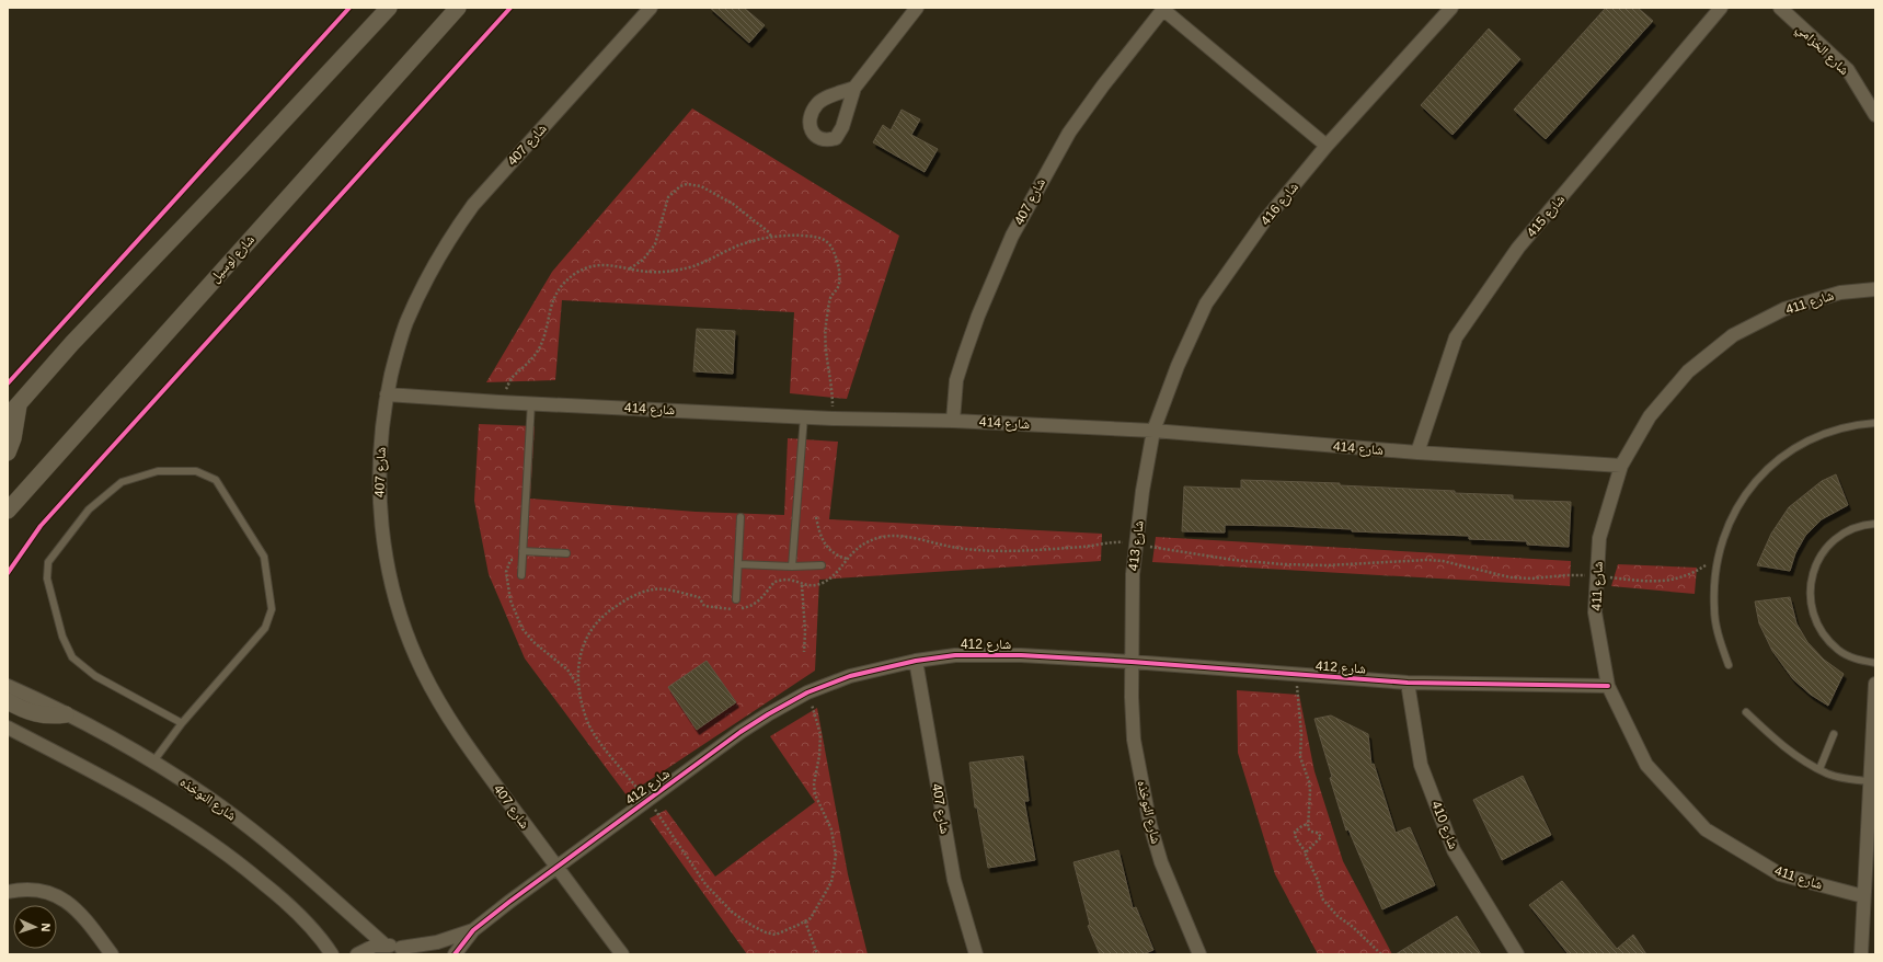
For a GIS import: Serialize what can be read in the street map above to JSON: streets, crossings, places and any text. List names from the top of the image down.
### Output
{
  "streets": {
    "street": [
      "شارع الخزامي",
      "شارع 407",
      "شارع 416",
      "شارع 415",
      "شارع لوسيل",
      "شارع 411",
      "شارع 414",
      "شارع 413",
      "شارع 412",
      "شارع النوخذه",
      "شارع 410"
    ]
  },
  "crossings": [
    ["شارع 407", "شارع 416"],
    ["شارع 407", "شارع 414"],
    ["شارع 407", "شارع 412"],
    ["شارع 416", "شارع 414"],
    ["شارع 416", "شارع 413"],
    ["شارع 415", "شارع 414"],
    ["شارع 411", "شارع 414"],
    ["شارع 411", "شارع 412"],
    ["شارع 414", "شارع 413"],
    ["شارع 413", "شارع 412"],
    ["شارع 413", "شارع النوخذه"],
    ["شارع 412", "شارع النوخذه"],
    ["شارع 412", "شارع 410"]
  ],
  "north": "right"
}
